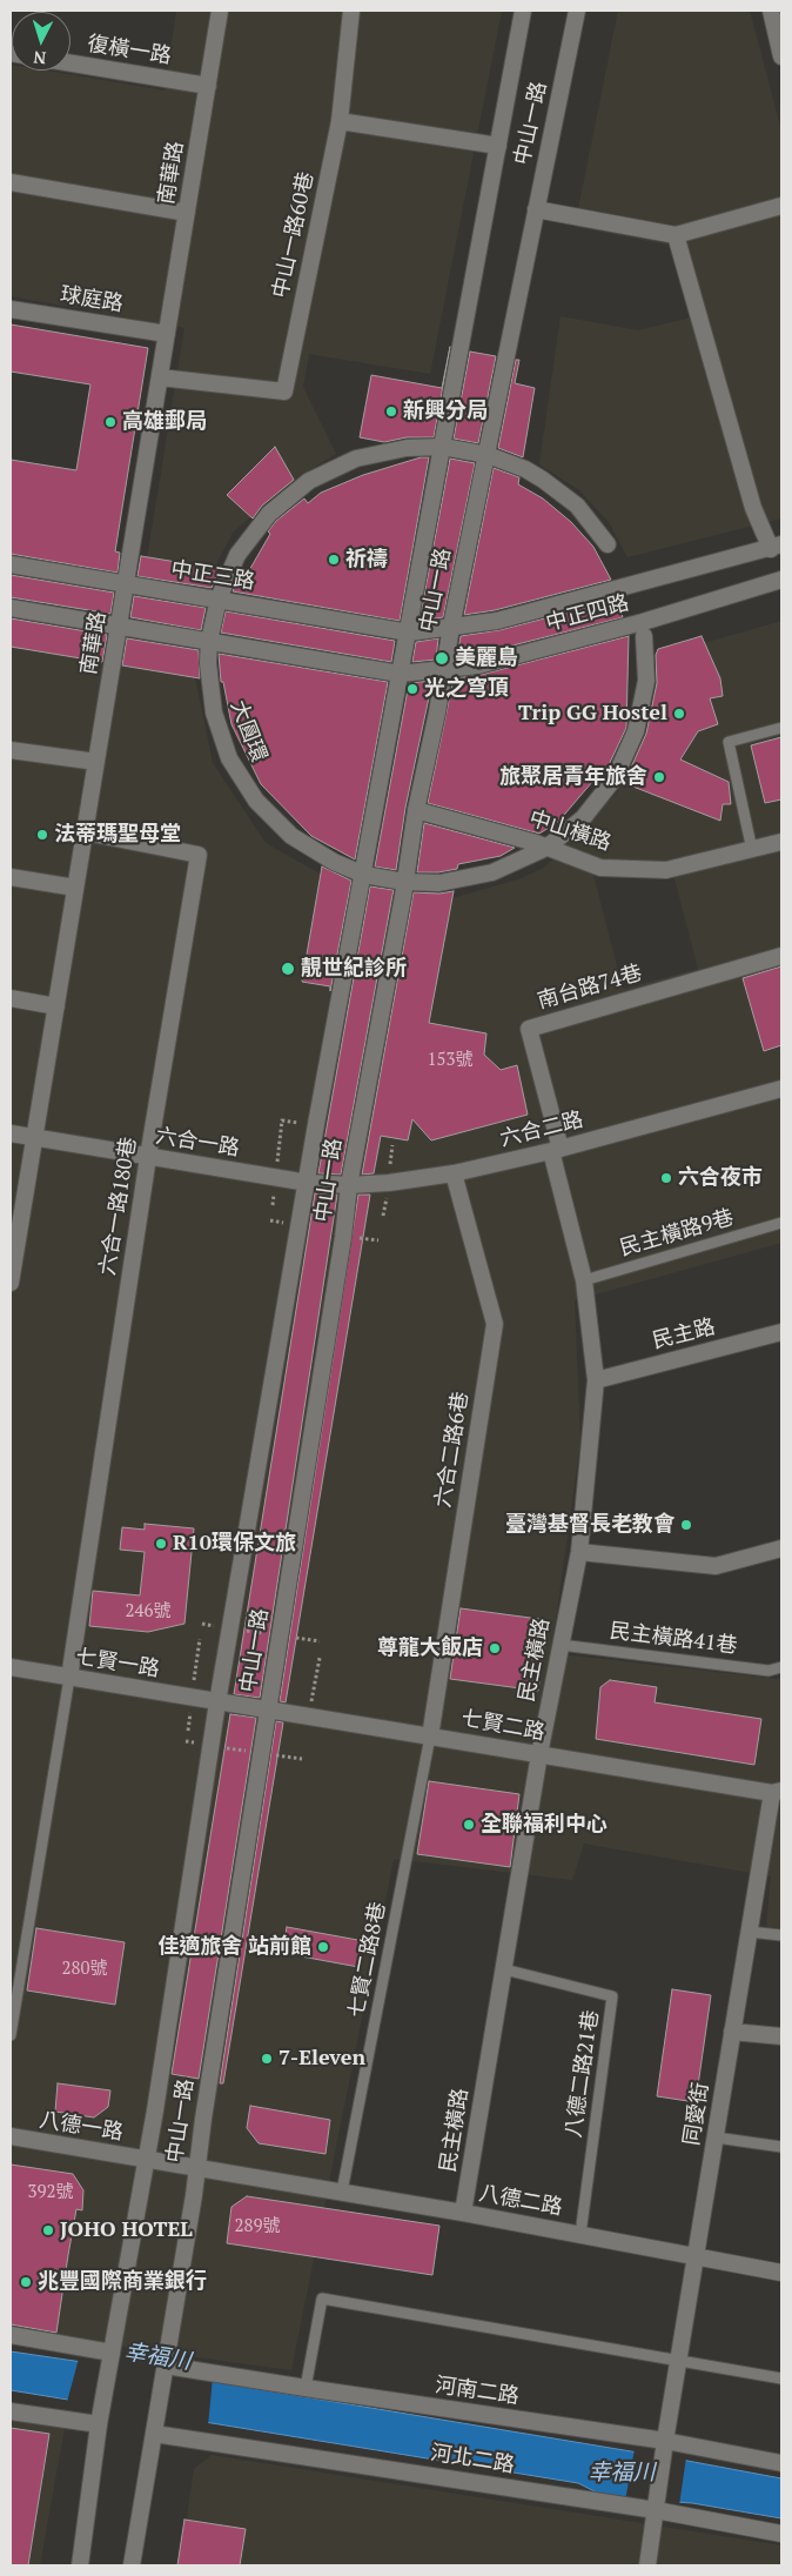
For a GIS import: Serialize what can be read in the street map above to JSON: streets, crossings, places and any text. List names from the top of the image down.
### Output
{
  "streets": {
    "street": [
      "復橫一路",
      "中山一路",
      "南華路",
      "中山一路60巷",
      "球庭路",
      "中正三路",
      "中正四路",
      "大圓環",
      "中山橫路",
      "南台路74巷",
      "六合二路",
      "六合一路",
      "六合一路180巷",
      "民主路",
      "六合二路6巷",
      "民主橫路",
      "七賢一路",
      "七賢二路",
      "同愛街",
      "八德一路",
      "八德二路",
      "河南二路",
      "河北二路"
    ],
    "lane": [
      "民主橫路9巷",
      "民主橫路41巷",
      "七賢二路8巷",
      "八德二路21巷"
    ]
  },
  "crossings": [
    ["復橫一路", "南華路"],
    ["中山一路", "中正三路"],
    ["中山一路", "中正四路"],
    ["中山一路", "大圓環"],
    ["中山一路", "中山橫路"],
    ["中山一路", "六合二路"],
    ["中山一路", "六合一路"],
    ["中山一路", "七賢一路"],
    ["中山一路", "七賢二路"],
    ["中山一路", "八德一路"],
    ["中山一路", "八德二路"],
    ["中山一路", "河南二路"],
    ["中山一路", "河北二路"],
    ["南華路", "中山一路60巷"],
    ["南華路", "球庭路"],
    ["南華路", "中正三路"],
    ["南華路", "六合一路"],
    ["南華路", "六合一路180巷"],
    ["中正三路", "中正四路"],
    ["中正三路", "大圓環"],
    ["大圓環", "中山橫路"],
    ["南台路74巷", "六合二路"],
    ["南台路74巷", "民主橫路"],
    ["六合二路", "六合一路"],
    ["六合二路", "六合二路6巷"],
    ["六合二路", "民主橫路"],
    ["六合一路", "六合一路180巷"],
    ["六合一路180巷", "七賢一路"],
    ["民主橫路9巷", "民主橫路"],
    ["民主路", "民主橫路"],
    ["六合二路6巷", "七賢二路"],
    ["六合二路6巷", "七賢二路8巷"],
    ["民主橫路41巷", "民主橫路"],
    ["民主橫路", "七賢二路"],
    ["民主橫路", "八德二路21巷"],
    ["民主橫路", "八德二路"],
    ["七賢一路", "七賢二路"],
    ["七賢二路", "七賢二路8巷"],
    ["七賢二路", "同愛街"],
    ["七賢二路8巷", "八德二路"],
    ["八德二路21巷", "八德二路"],
    ["同愛街", "八德二路"],
    ["同愛街", "河南二路"],
    ["同愛街", "河北二路"],
    ["八德一路", "八德二路"]
  ],
  "water": ["幸福川"],
  "places": [
    "新興分局",
    "高雄郵局",
    "祈禱",
    "美麗島",
    "光之穹頂",
    "Trip GG Hostel",
    "旅聚居青年旅舍",
    "法蒂瑪聖母堂",
    "靚世紀診所",
    "六合夜市",
    "臺灣基督長老教會",
    "R10環保文旅",
    "尊龍大飯店",
    "全聯福利中心",
    "佳適旅舍 站前館",
    "7-Eleven",
    "JOHO HOTEL",
    "兆豐國際商業銀行"
  ],
  "house_numbers": [
    "153號",
    "246號",
    "280號",
    "392號",
    "289號"
  ],
  "north": "bottom"
}
